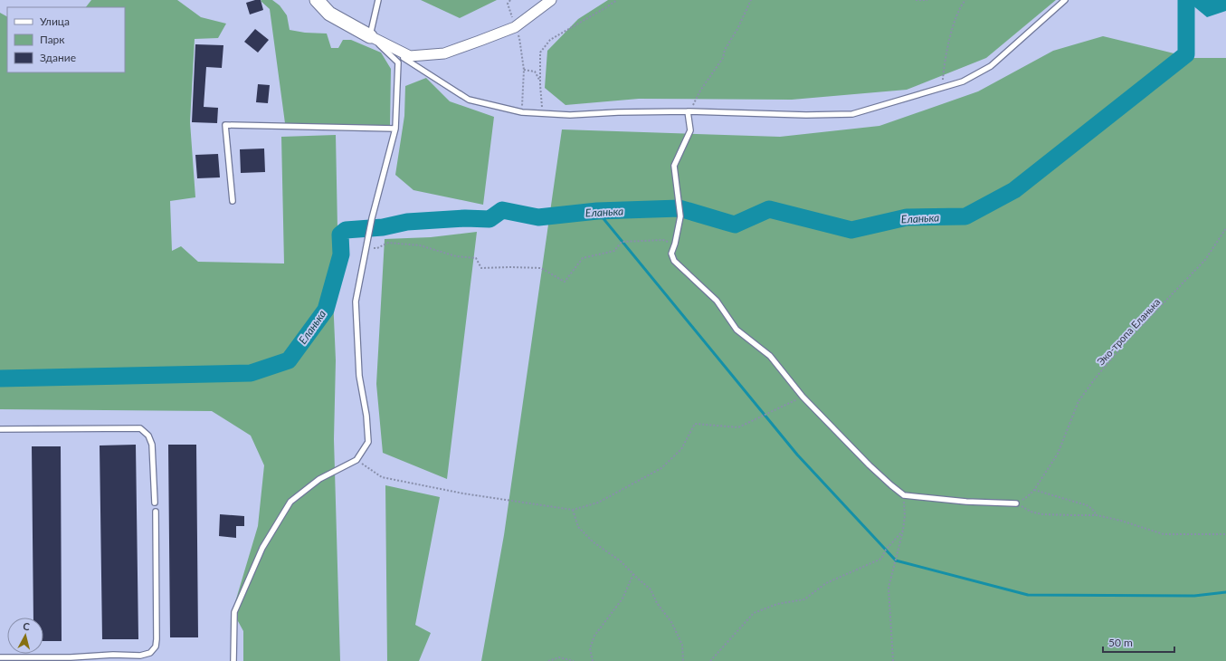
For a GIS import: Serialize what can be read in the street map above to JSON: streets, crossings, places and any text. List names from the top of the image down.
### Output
{
  "streets": {
    "path": ["Эко-тропа Еланька"]
  },
  "water": ["Еланька"],
  "legend": ["Улица", "Парк", "Здание"],
  "scale_bar": "50 m",
  "north": "top"
}
